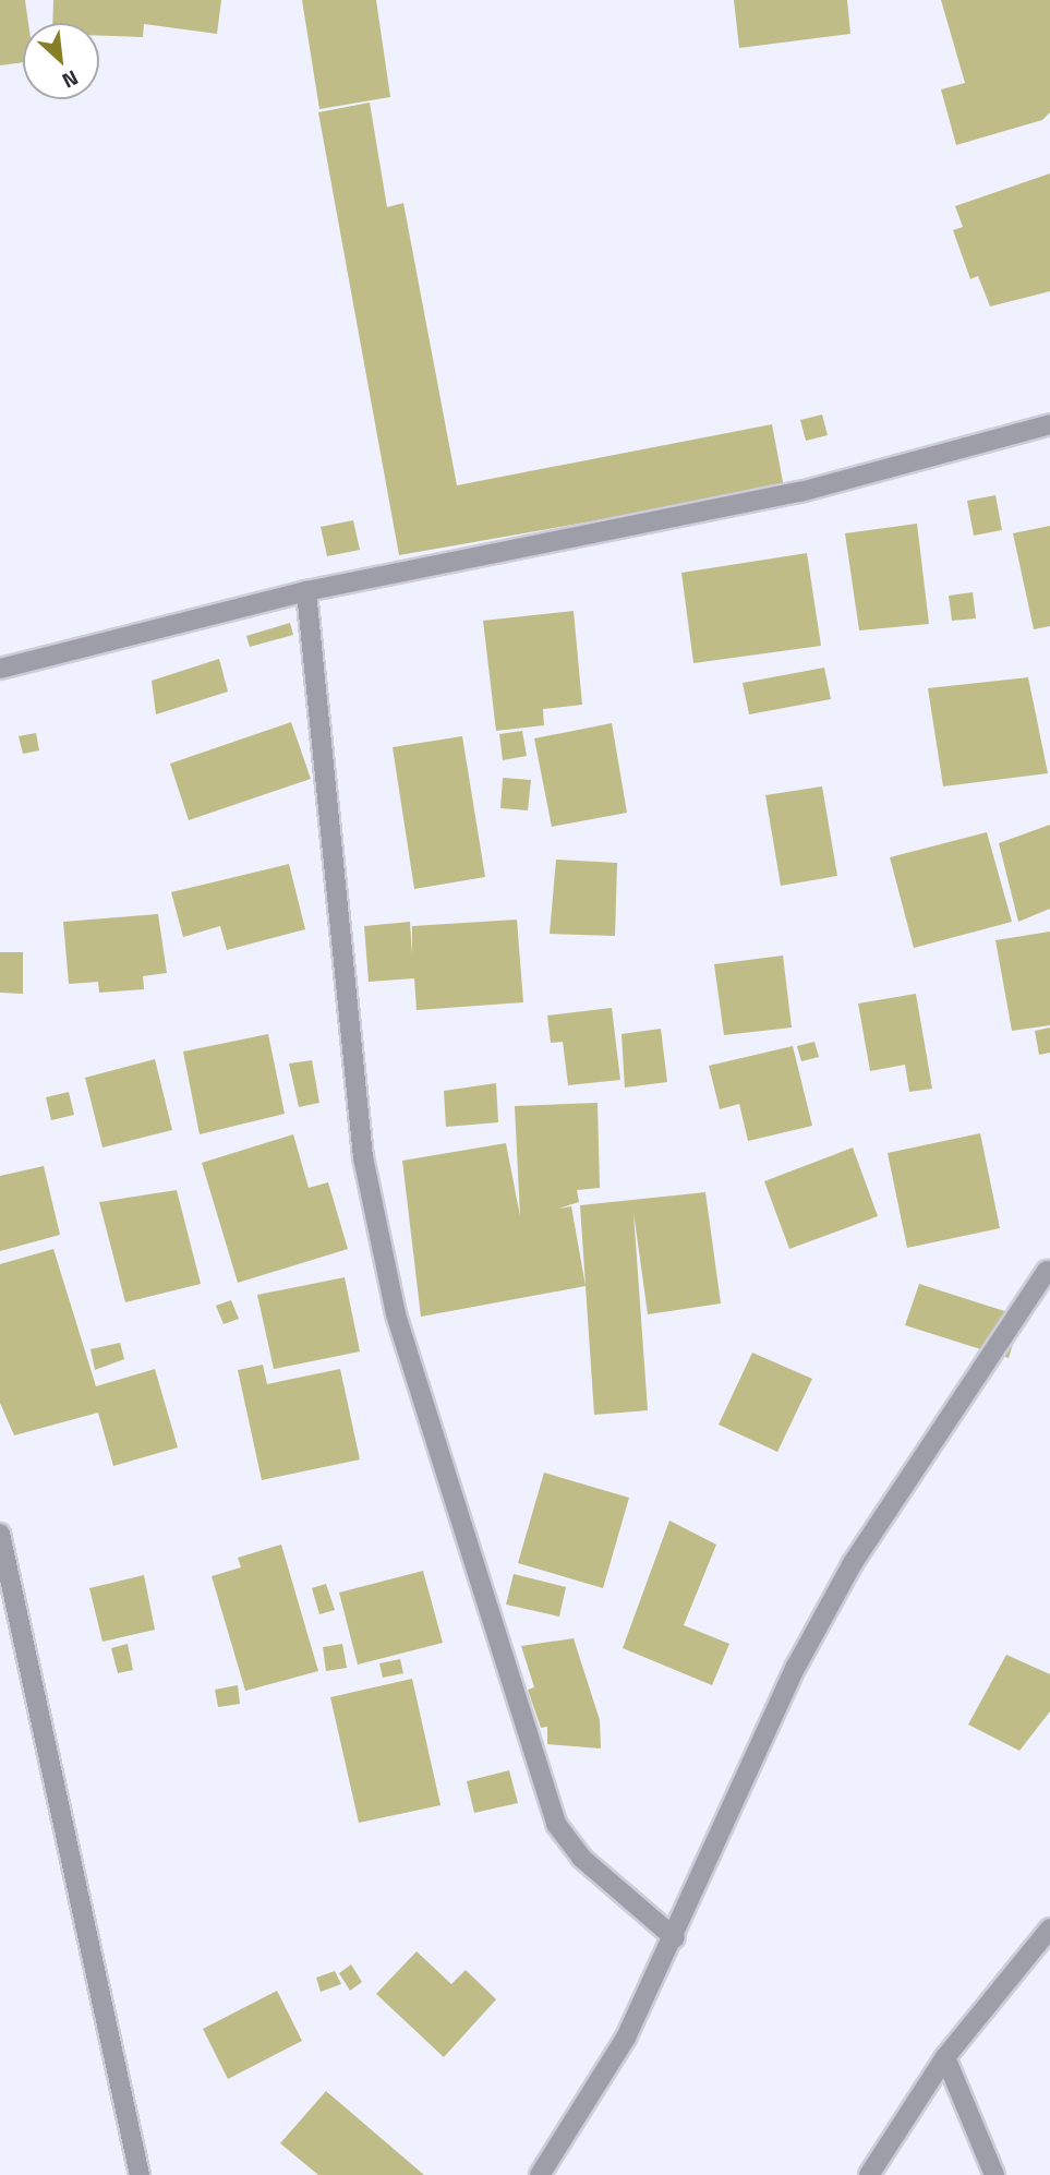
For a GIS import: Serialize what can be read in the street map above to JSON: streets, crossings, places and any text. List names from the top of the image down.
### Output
{
  "north": "bottom right"
}
